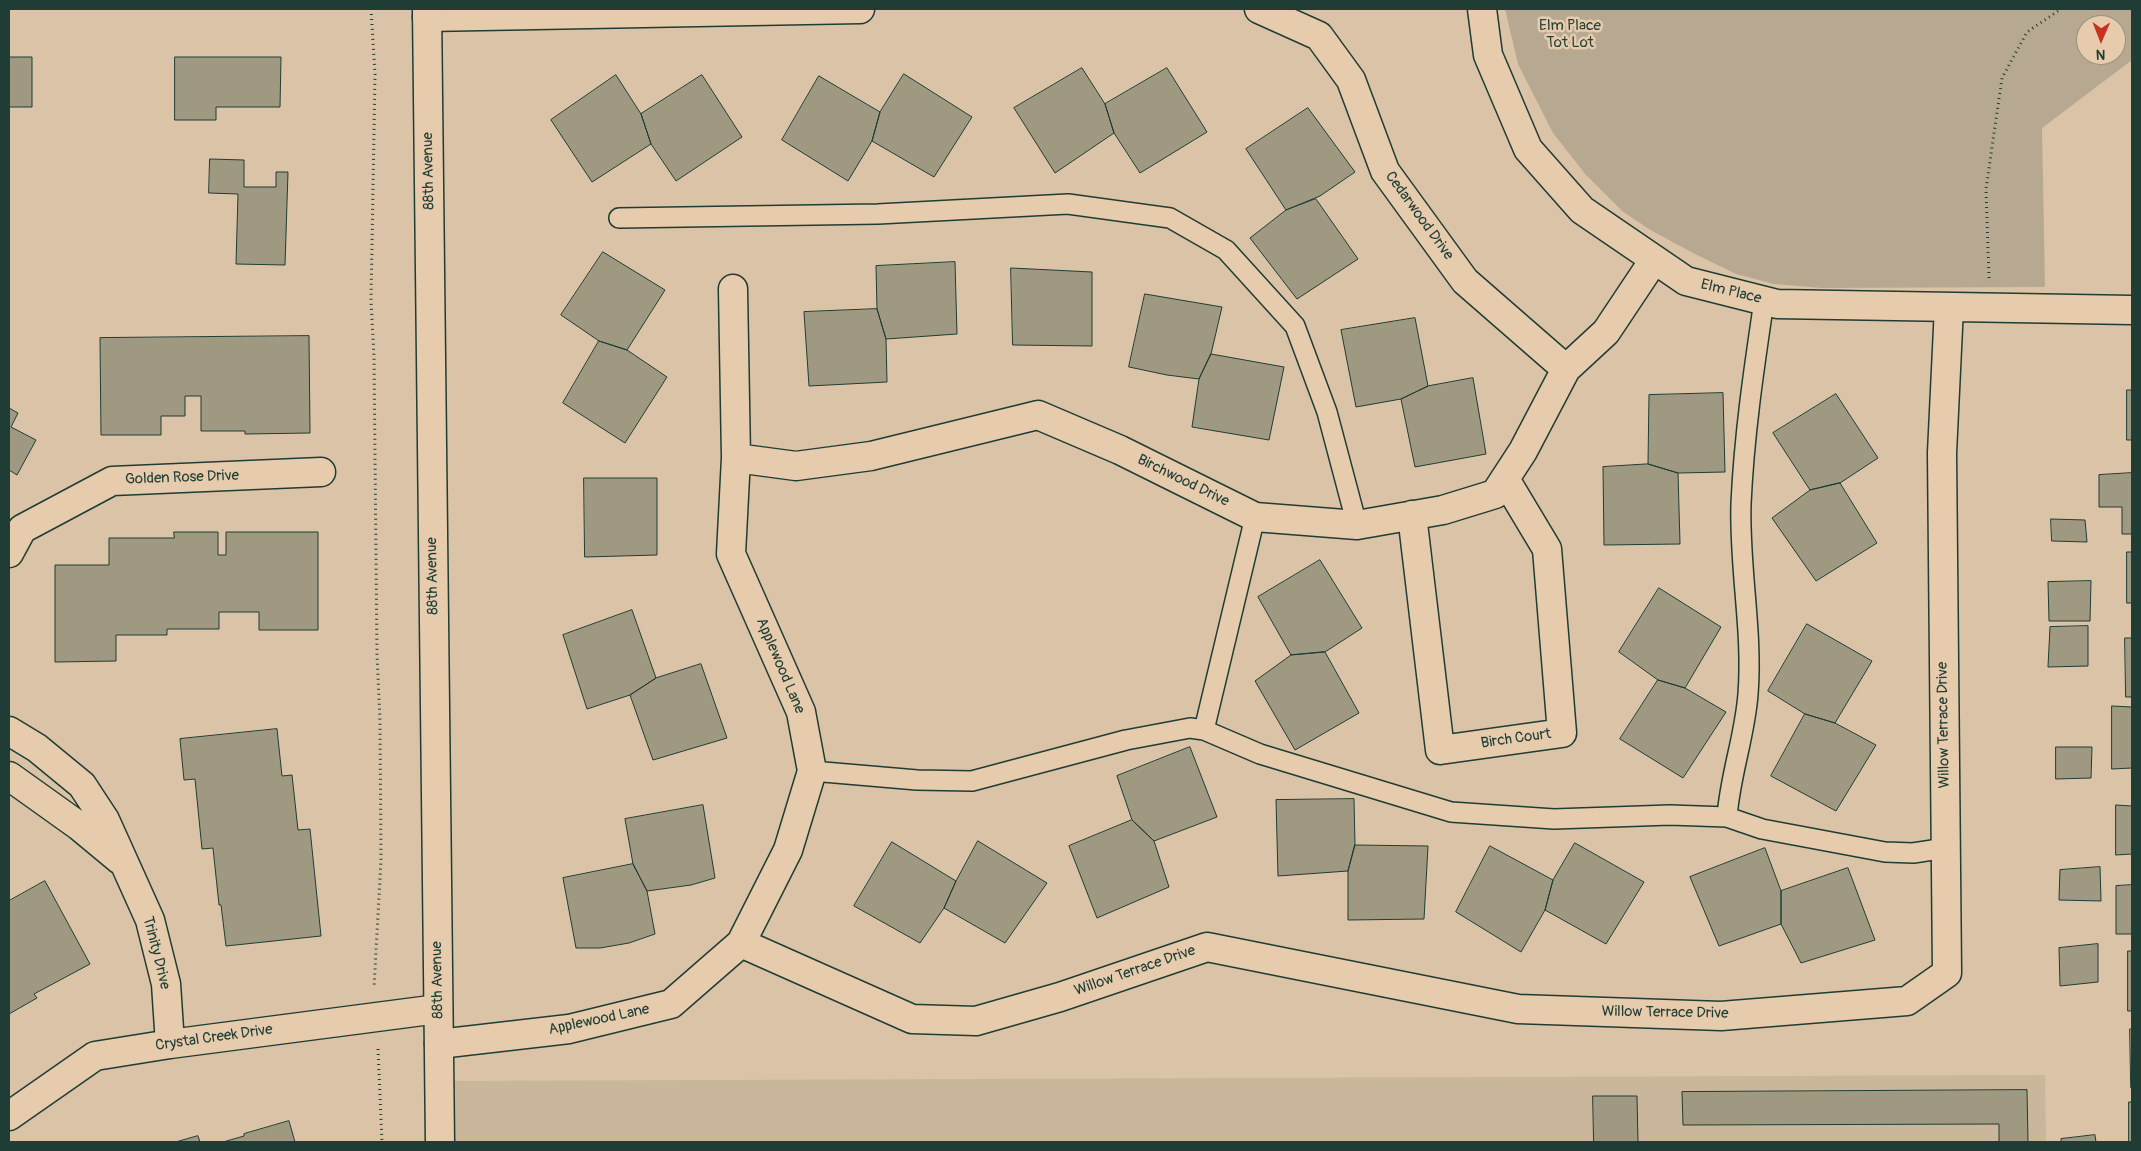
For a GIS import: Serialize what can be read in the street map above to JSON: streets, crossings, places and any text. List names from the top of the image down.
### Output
{
  "streets": {
    "street": [
      "88th Avenue",
      "Cedarwood Drive",
      "Elm Place",
      "Golden Rose Drive",
      "Birchwood Drive",
      "Applewood Lane",
      "Willow Terrace Drive",
      "Birch Court",
      "Trinity Drive",
      "Crystal Creek Drive"
    ]
  },
  "crossings": [
    ["88th Avenue", "Applewood Lane"],
    ["88th Avenue", "Crystal Creek Drive"],
    ["Cedarwood Drive", "Birchwood Drive"],
    ["Elm Place", "Birchwood Drive"],
    ["Elm Place", "Willow Terrace Drive"],
    ["Birchwood Drive", "Applewood Lane"],
    ["Birchwood Drive", "Birch Court"],
    ["Applewood Lane", "Willow Terrace Drive"],
    ["Trinity Drive", "Crystal Creek Drive"]
  ],
  "parks": ["Elm Place Tot Lot"],
  "north": "bottom"
}
